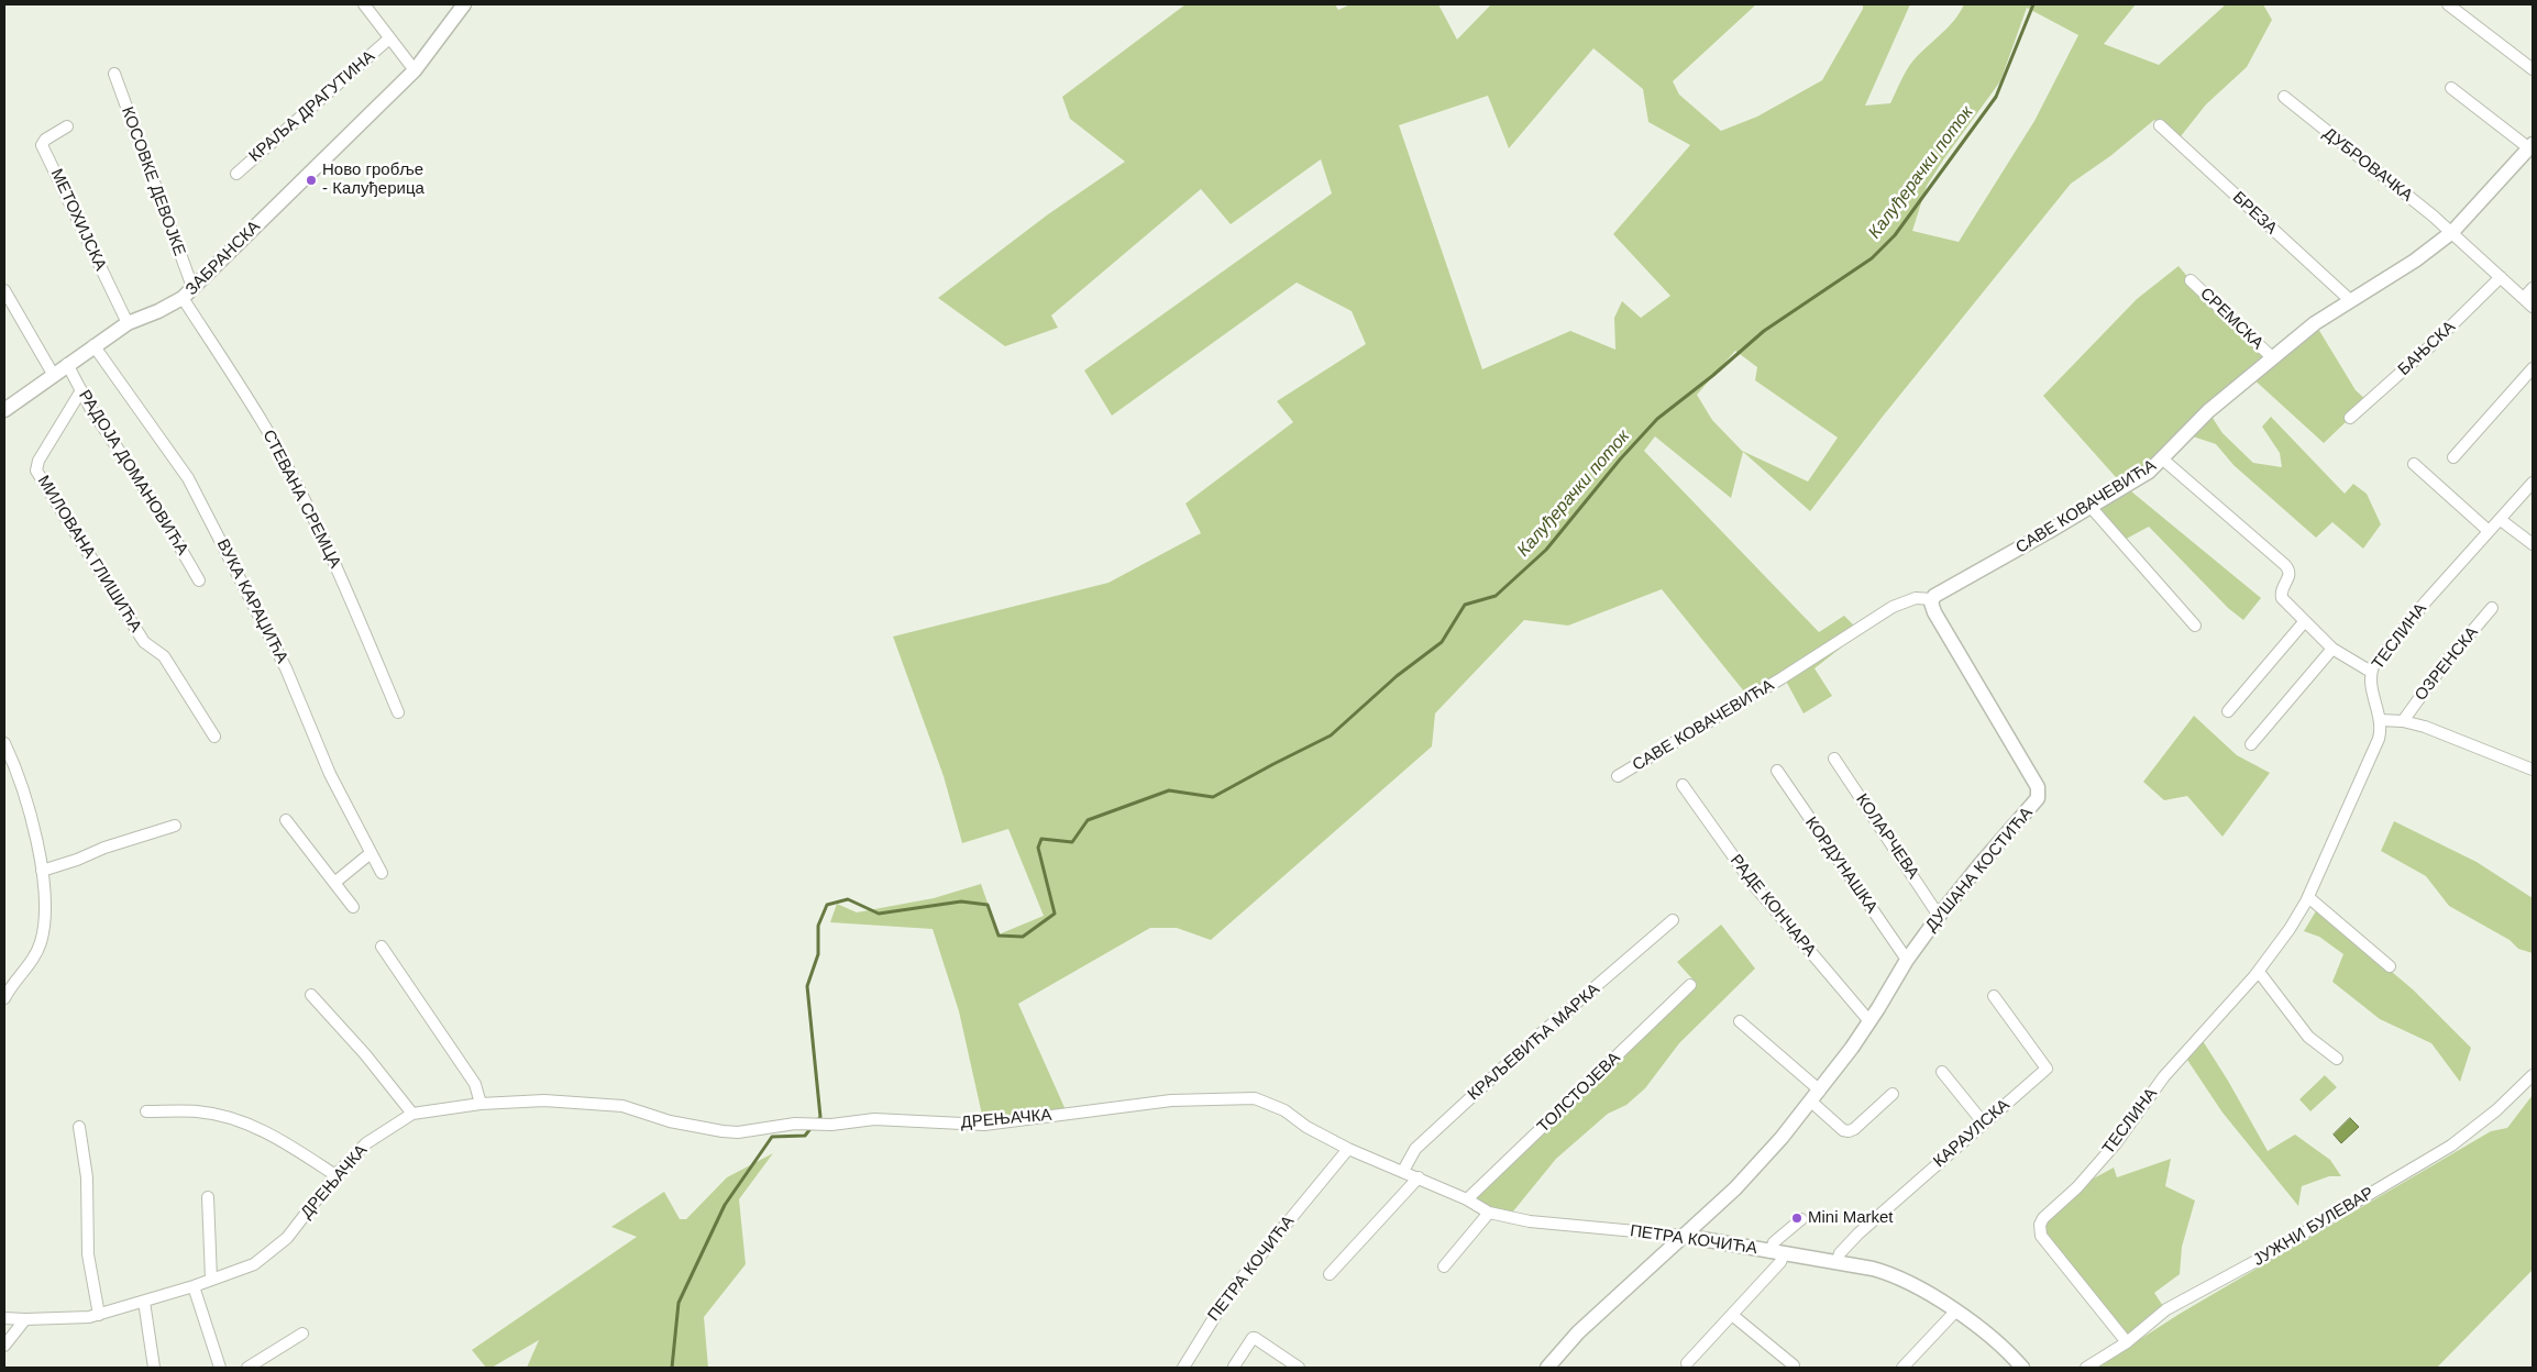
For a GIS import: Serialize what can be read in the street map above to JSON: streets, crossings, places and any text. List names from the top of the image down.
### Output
{
  "streets": {
    "street": [
      "КРАЉА ДРАГУТИНА",
      "ДУБРОВАЧКА",
      "КОСОВКЕ ДЕВОЈКЕ",
      "БРЕЗА",
      "МЕТОХИЈСКА",
      "ЗАБРАНСКА",
      "СРЕМСКА",
      "БАЊСКА",
      "РАДОЈА ДОМАНОВИЋА",
      "СТЕВАНА СРЕМЦА",
      "САВЕ КОВАЧЕВИЋА",
      "МИЛОВАНА ГЛИШИЋА",
      "ВУКА КАРАЏИЋА",
      "ТЕСЛИНА",
      "ОЗРЕНСКА",
      "КОЛАРЧЕВА",
      "КОРДУНАШКА",
      "ДУШАНА КОСТИЋА",
      "РАДЕ КОНЧАРА",
      "КРАЉЕВИЋА МАРКА",
      "ТОЛСТОЈЕВА",
      "ДРЕЊАЧКА",
      "КАРАУЛСКА",
      "ЈУЖНИ БУЛЕВАР",
      "ПЕТРА КОЧИЋА"
    ]
  },
  "crossings": [
    ["ДУБРОВАЧКА", "БАЊСКА"],
    ["ДУБРОВАЧКА", "САВЕ КОВАЧЕВИЋА"],
    ["КОСОВКЕ ДЕВОЈКЕ", "ЗАБРАНСКА"],
    ["БРЕЗА", "САВЕ КОВАЧЕВИЋА"],
    ["МЕТОХИЈСКА", "ЗАБРАНСКА"],
    ["ЗАБРАНСКА", "РАДОЈА ДОМАНОВИЋА"],
    ["ЗАБРАНСКА", "СТЕВАНА СРЕМЦА"],
    ["ЗАБРАНСКА", "ВУКА КАРАЏИЋА"],
    ["СРЕМСКА", "САВЕ КОВАЧЕВИЋА"],
    ["РАДОЈА ДОМАНОВИЋА", "МИЛОВАНА ГЛИШИЋА"],
    ["САВЕ КОВАЧЕВИЋА", "ДУШАНА КОСТИЋА"],
    ["ТЕСЛИНА", "ЈУЖНИ БУЛЕВАР"],
    ["КОЛАРЧЕВА", "ДУШАНА КОСТИЋА"],
    ["КОРДУНАШКА", "ДУШАНА КОСТИЋА"],
    ["ДУШАНА КОСТИЋА", "РАДЕ КОНЧАРА"],
    ["ДУШАНА КОСТИЋА", "ПЕТРА КОЧИЋА"],
    ["КРАЉЕВИЋА МАРКА", "ПЕТРА КОЧИЋА"],
    ["ТОЛСТОЈЕВА", "ПЕТРА КОЧИЋА"],
    ["ДРЕЊАЧКА", "ПЕТРА КОЧИЋА"],
    ["КАРАУЛСКА", "ПЕТРА КОЧИЋА"]
  ],
  "water": ["Калуђерачки поток"],
  "places": ["Ново гробље - Калуђерица", "Mini Market"]
}
